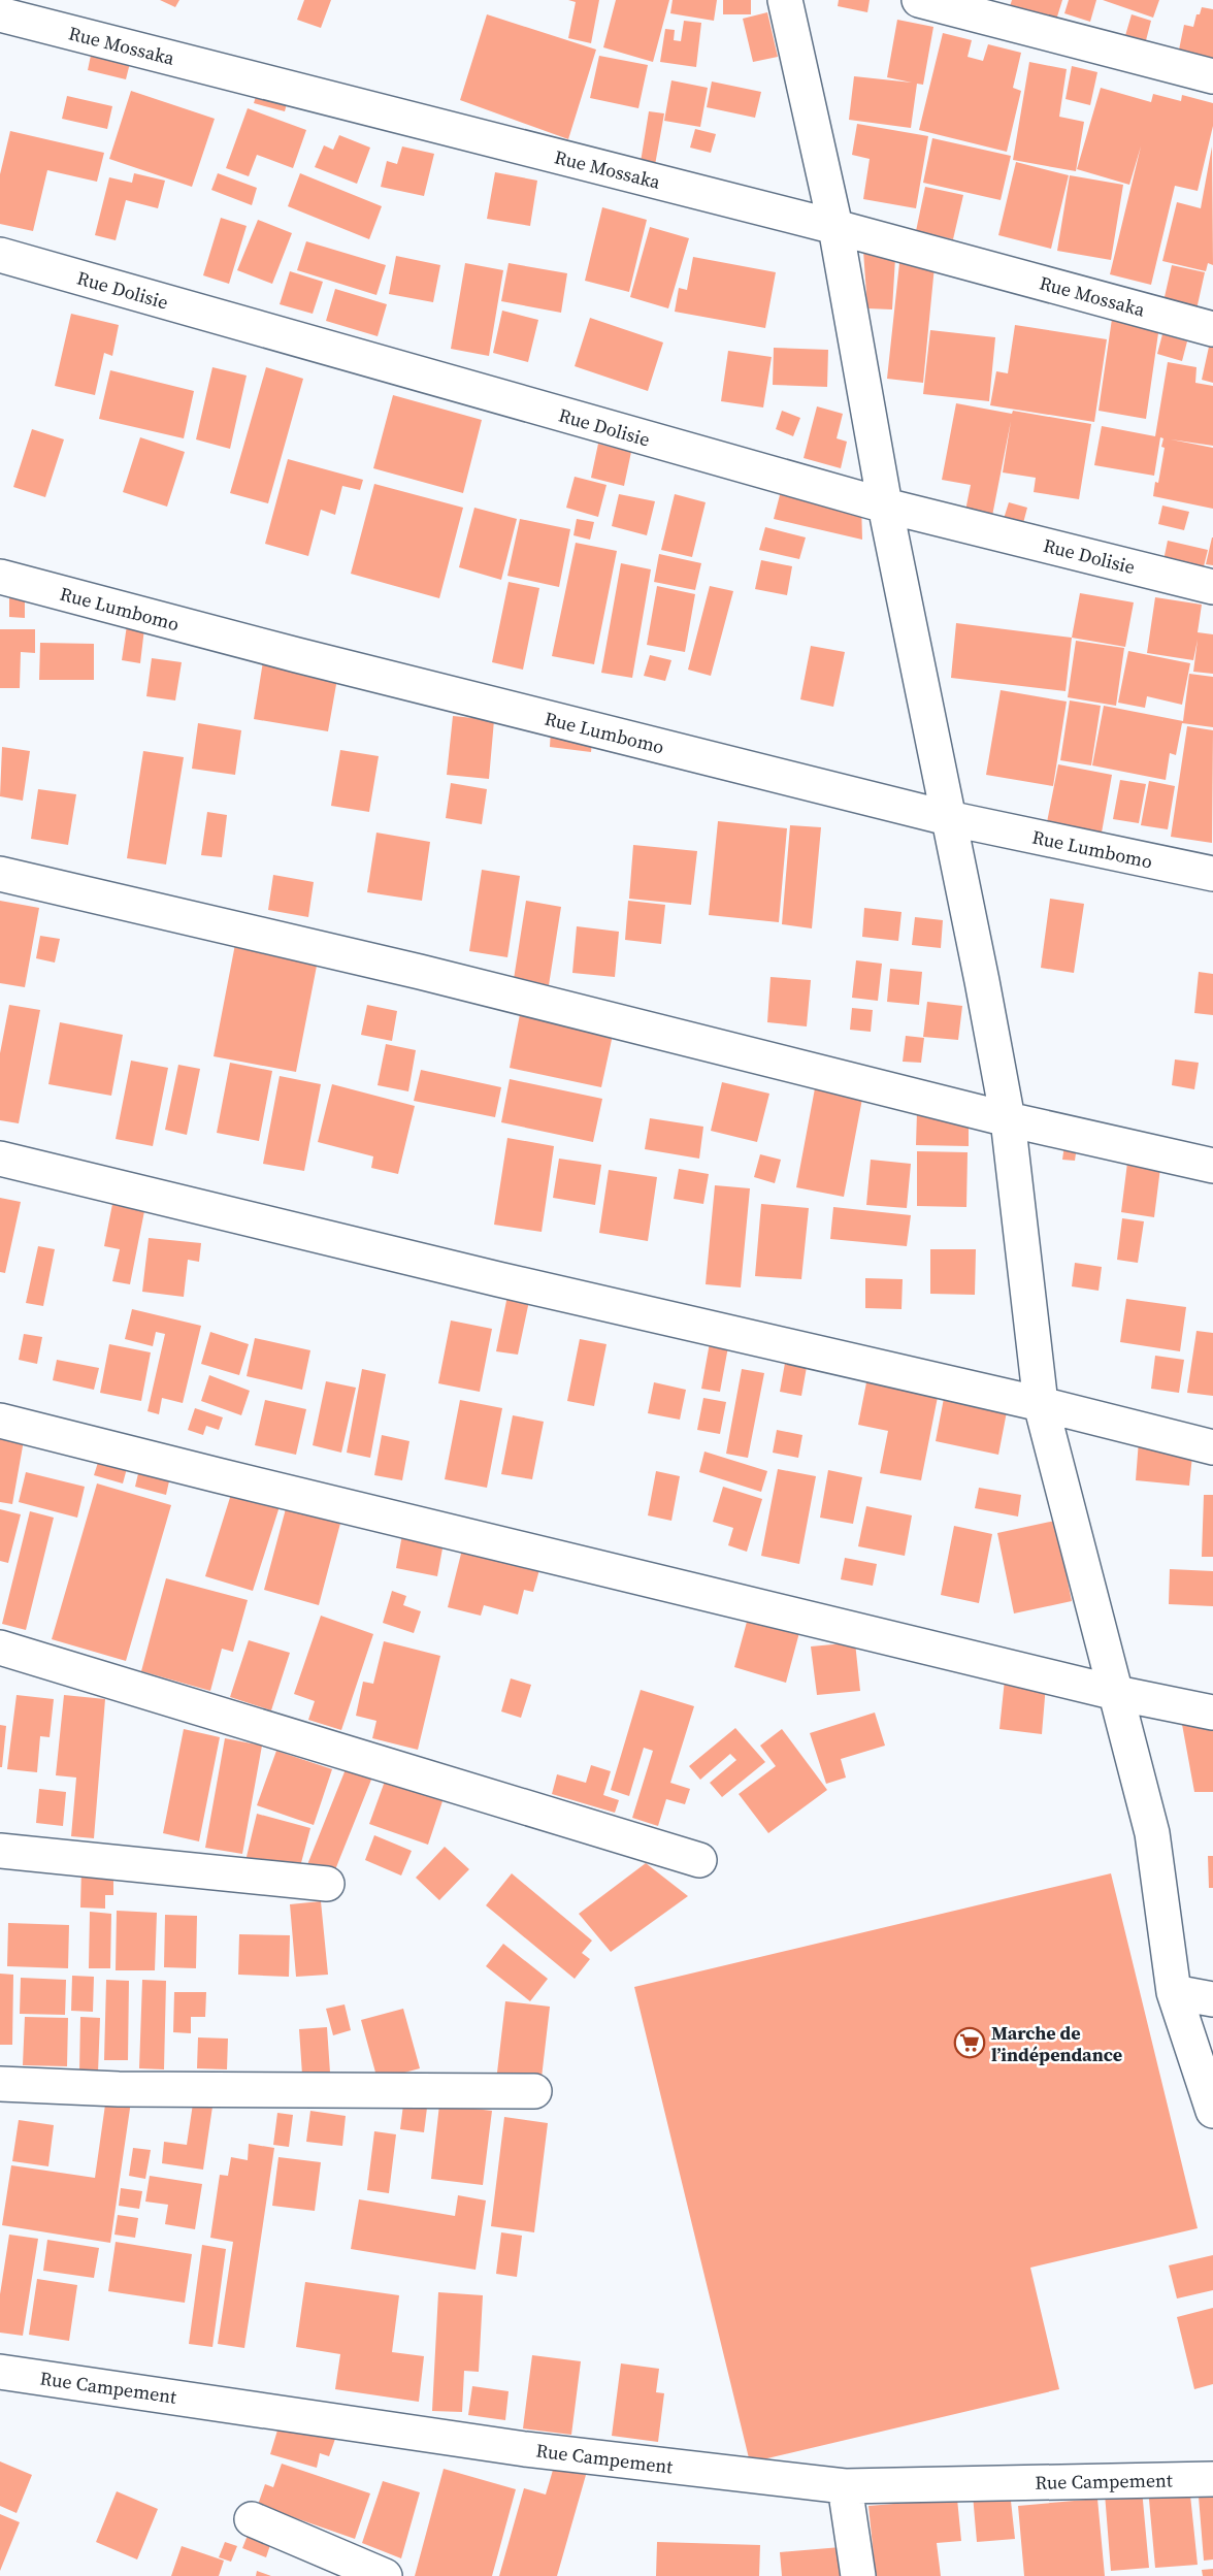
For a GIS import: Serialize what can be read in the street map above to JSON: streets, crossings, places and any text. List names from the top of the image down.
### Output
{
  "streets": {
    "street": [
      "Rue Mossaka",
      "Rue Dolisie",
      "Rue Lumbomo",
      "Rue Campement"
    ]
  },
  "places": {
    "supermarket": ["Marche de l’indépendance"]
  }
}
